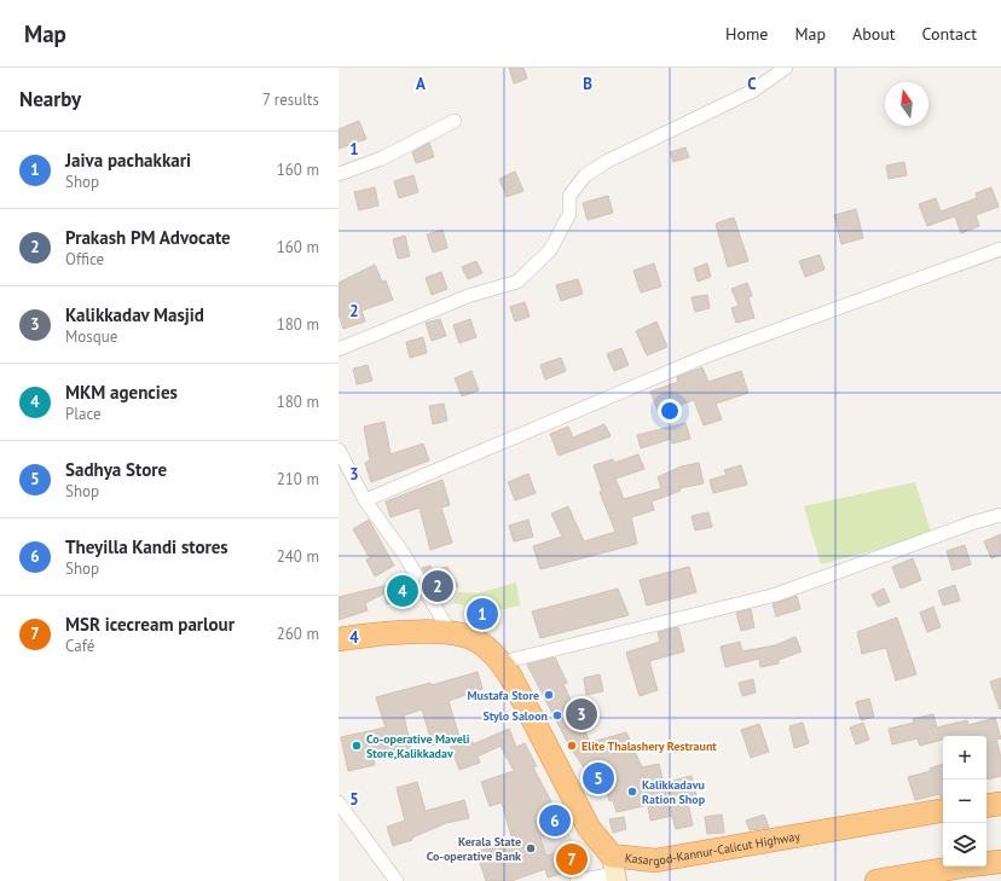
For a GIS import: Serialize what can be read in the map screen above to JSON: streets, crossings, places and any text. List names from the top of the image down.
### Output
{
  "streets": {
    "highway": ["Kasargod-Kannur-Calicut Highway"]
  },
  "places": [
    "Mustafa Store",
    "Stylo Saloon",
    "Co-operative Maveli Store,Kalikkadav",
    "Elite Thalashery Restraunt",
    "Kalikkadavu Ration Shop",
    "Kerala State Co-operative Bank"
  ],
  "north": "top",
  "page": {
    "header": "Map",
    "nav": [
      "Home",
      "Map",
      "About",
      "Contact"
    ],
    "heading": ["Nearby", "7 results"],
    "list": [
      {
        "mark": "1",
        "name": "Jaiva pachakkari",
        "note": "Shop",
        "value": "160 m"
      },
      {
        "mark": "2",
        "name": "Prakash PM Advocate",
        "note": "Office",
        "value": "160 m"
      },
      {
        "mark": "3",
        "name": "Kalikkadav Masjid",
        "note": "Mosque",
        "value": "180 m"
      },
      {
        "mark": "4",
        "name": "MKM agencies",
        "note": "Place",
        "value": "180 m"
      },
      {
        "mark": "5",
        "name": "Sadhya Store",
        "note": "Shop",
        "value": "210 m"
      },
      {
        "mark": "6",
        "name": "Theyilla Kandi stores",
        "note": "Shop",
        "value": "240 m"
      },
      {
        "mark": "7",
        "name": "MSR icecream parlour",
        "note": "Café",
        "value": "260 m"
      }
    ],
    "pins": [
      "2",
      "4",
      "1",
      "3",
      "5",
      "6",
      "7"
    ],
    "map_buttons": ["+", "−"]
  },
  "grid": {
    "columns": ["A", "B", "C"],
    "rows": [
      "1",
      "2",
      "3",
      "4",
      "5"
    ]
  }
}
